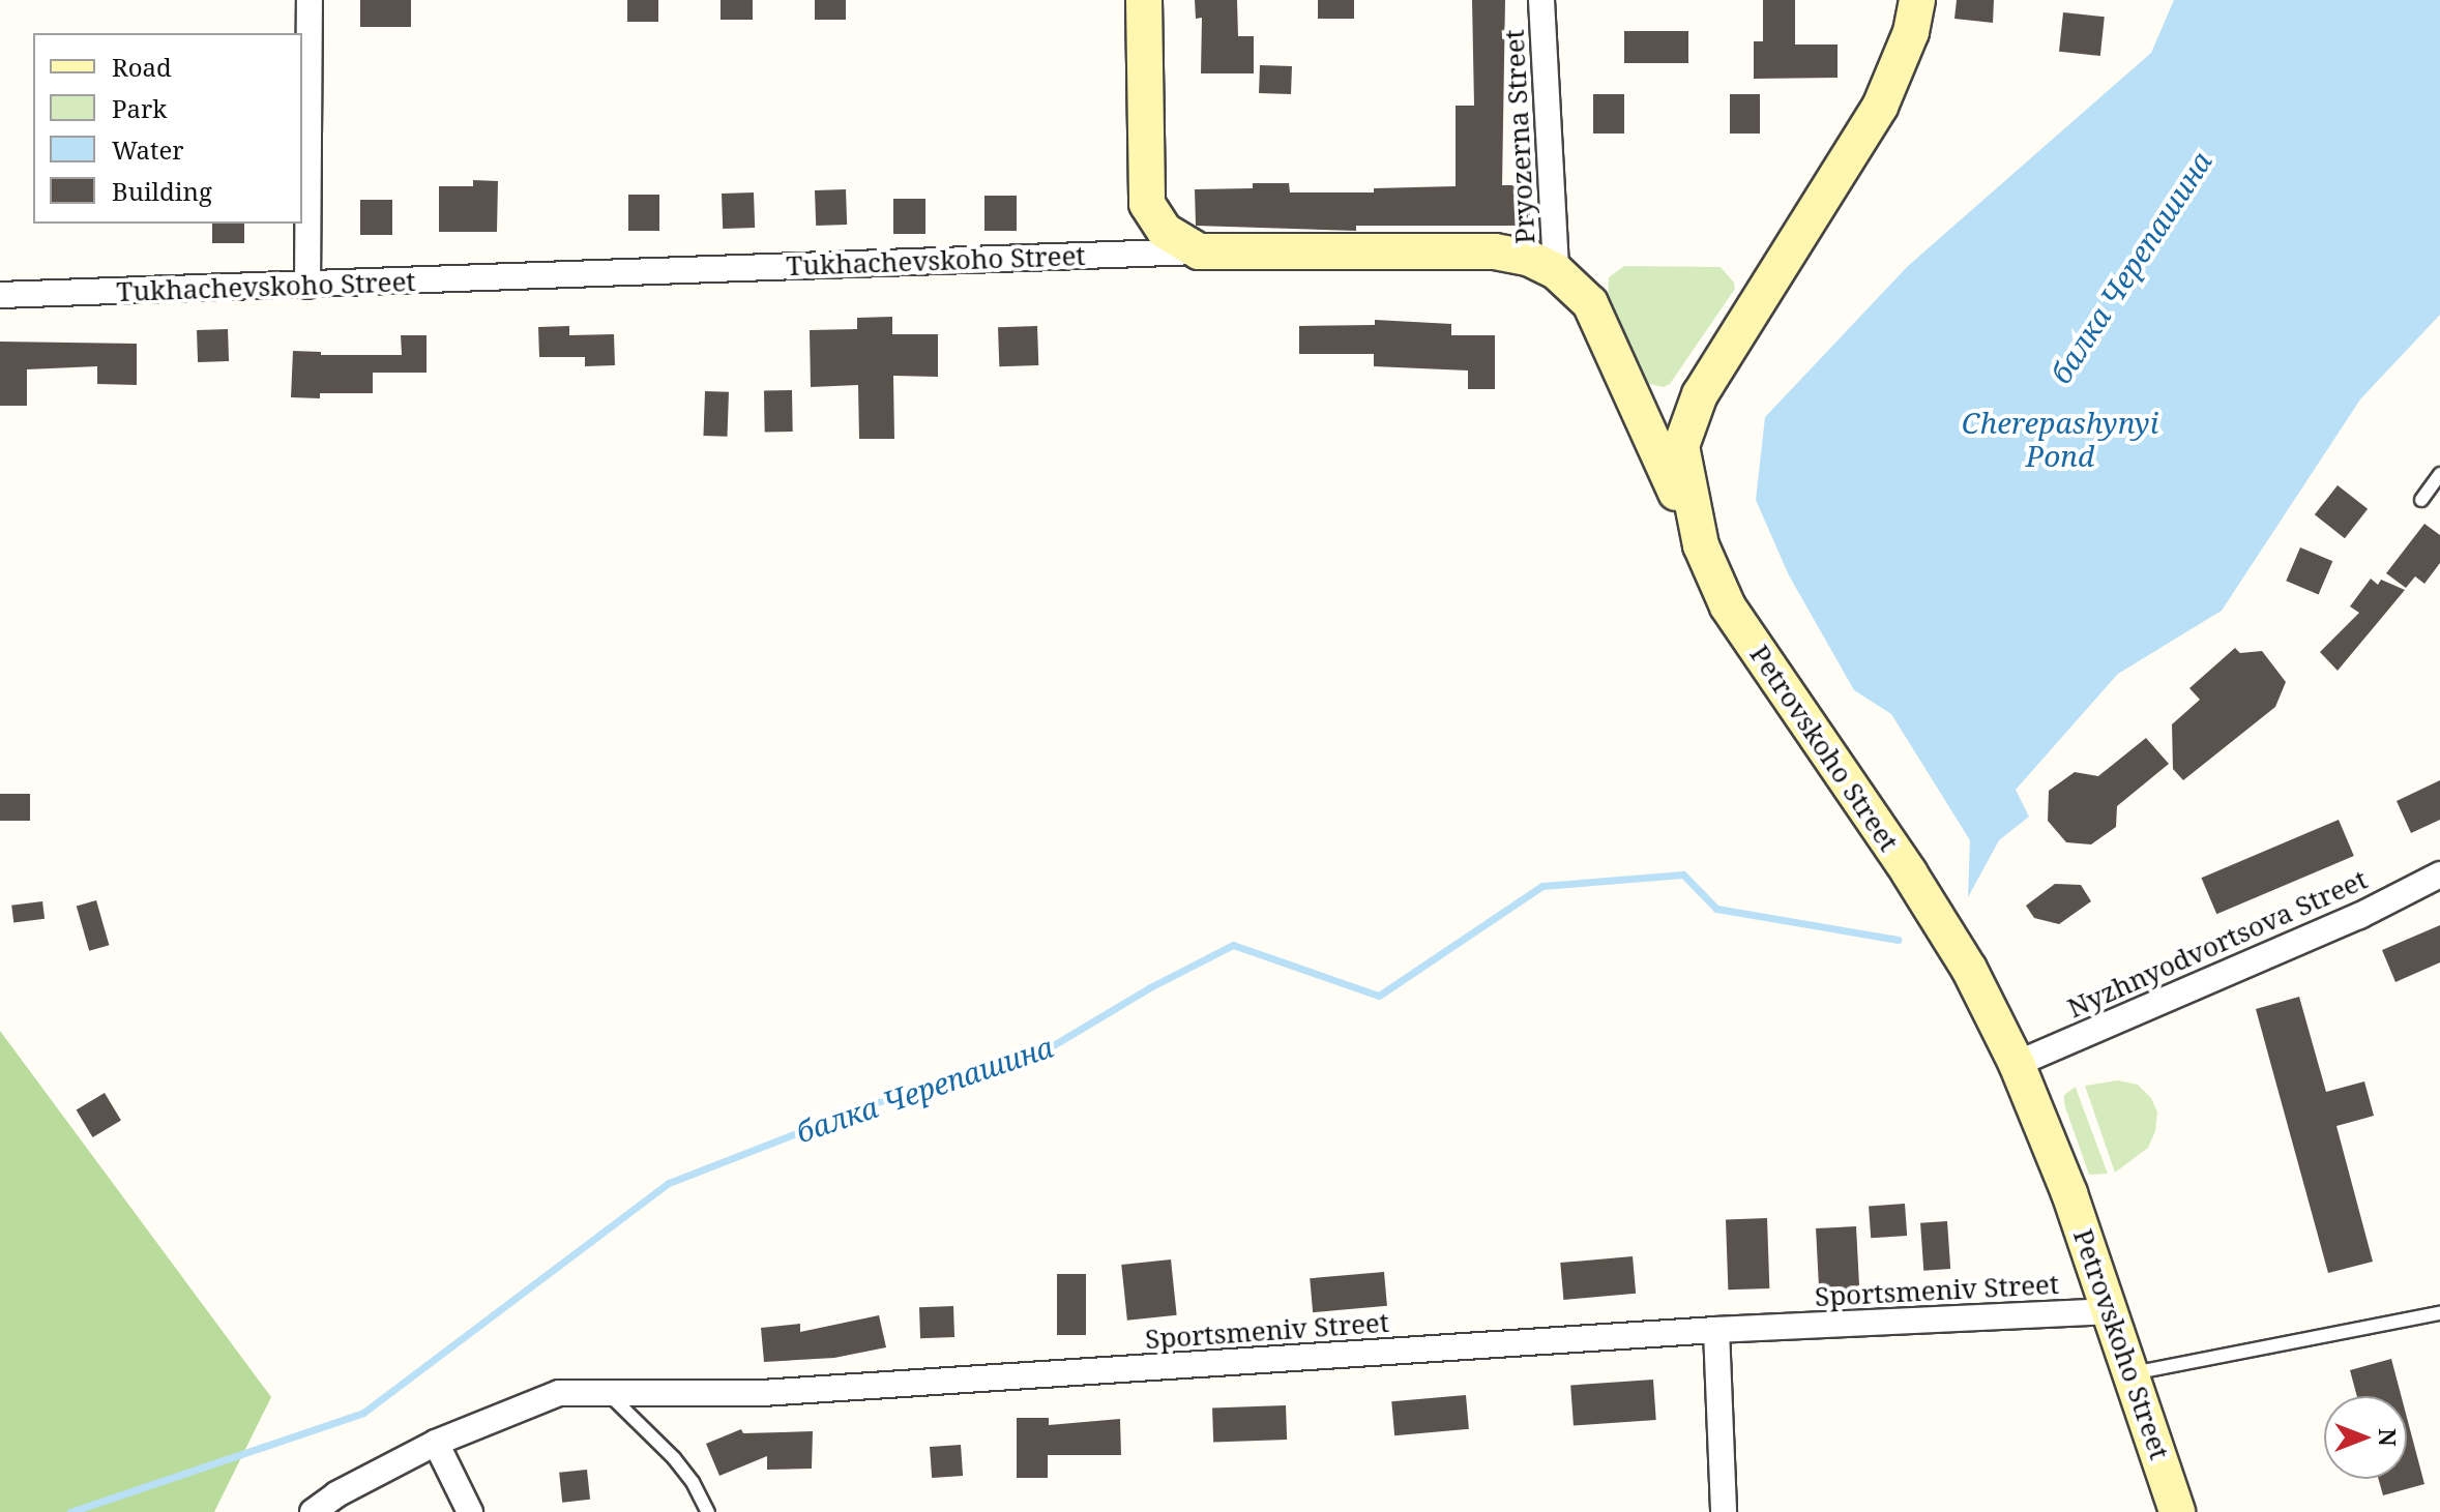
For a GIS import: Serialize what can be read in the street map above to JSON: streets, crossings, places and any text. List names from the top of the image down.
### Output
{
  "streets": {
    "main road": ["Tukhachevskoho Street", "Petrovskoho Street"],
    "street": ["Pryozerna Street", "Nyzhnyodvortsova Street", "Sportsmeniv Street"]
  },
  "crossings": [
    ["Pryozerna Street", "Tukhachevskoho Street"],
    ["Tukhachevskoho Street", "Petrovskoho Street"],
    ["Petrovskoho Street", "Nyzhnyodvortsova Street"],
    ["Petrovskoho Street", "Sportsmeniv Street"]
  ],
  "water": ["балка Черепашина", "Cherepashynyi Pond"],
  "legend": [
    "Road",
    "Park",
    "Water",
    "Building"
  ],
  "north": "right"
}
